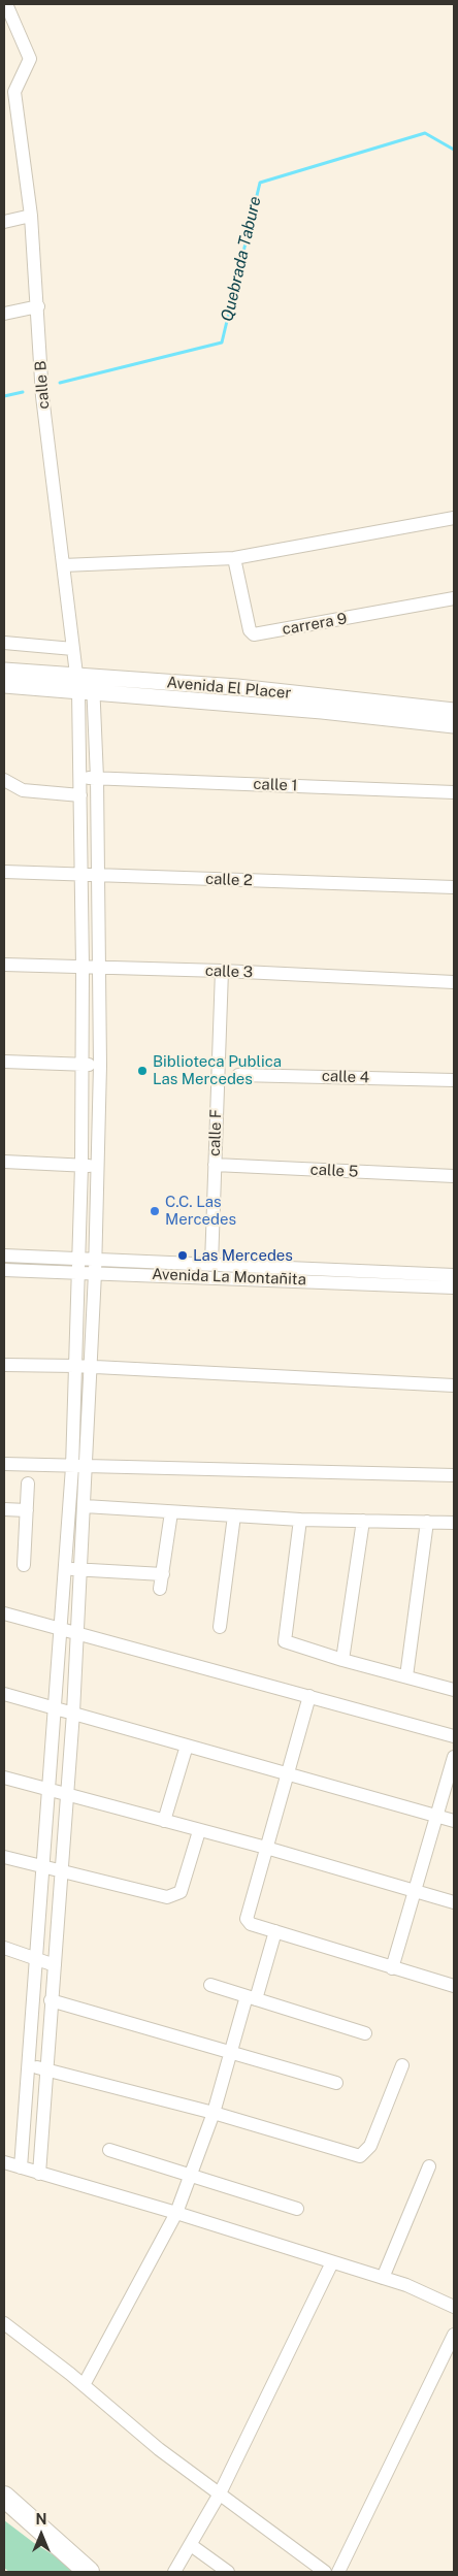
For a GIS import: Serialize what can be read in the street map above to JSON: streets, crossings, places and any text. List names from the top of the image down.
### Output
{
  "streets": {
    "street": [
      "calle B",
      "carrera 9",
      "Avenida El Placer",
      "calle 1",
      "calle 2",
      "calle 3",
      "calle 4",
      "calle F",
      "calle 5",
      "Avenida La Montañita"
    ]
  },
  "crossings": [
    ["calle B", "Avenida El Placer"],
    ["calle 3", "calle F"],
    ["calle F", "calle 5"],
    ["calle F", "Avenida La Montañita"]
  ],
  "water": ["Quebrada Tabure"],
  "places": ["Biblioteca Publica Las Mercedes", "C.C. Las Mercedes", "Las Mercedes"],
  "north": "top"
}
